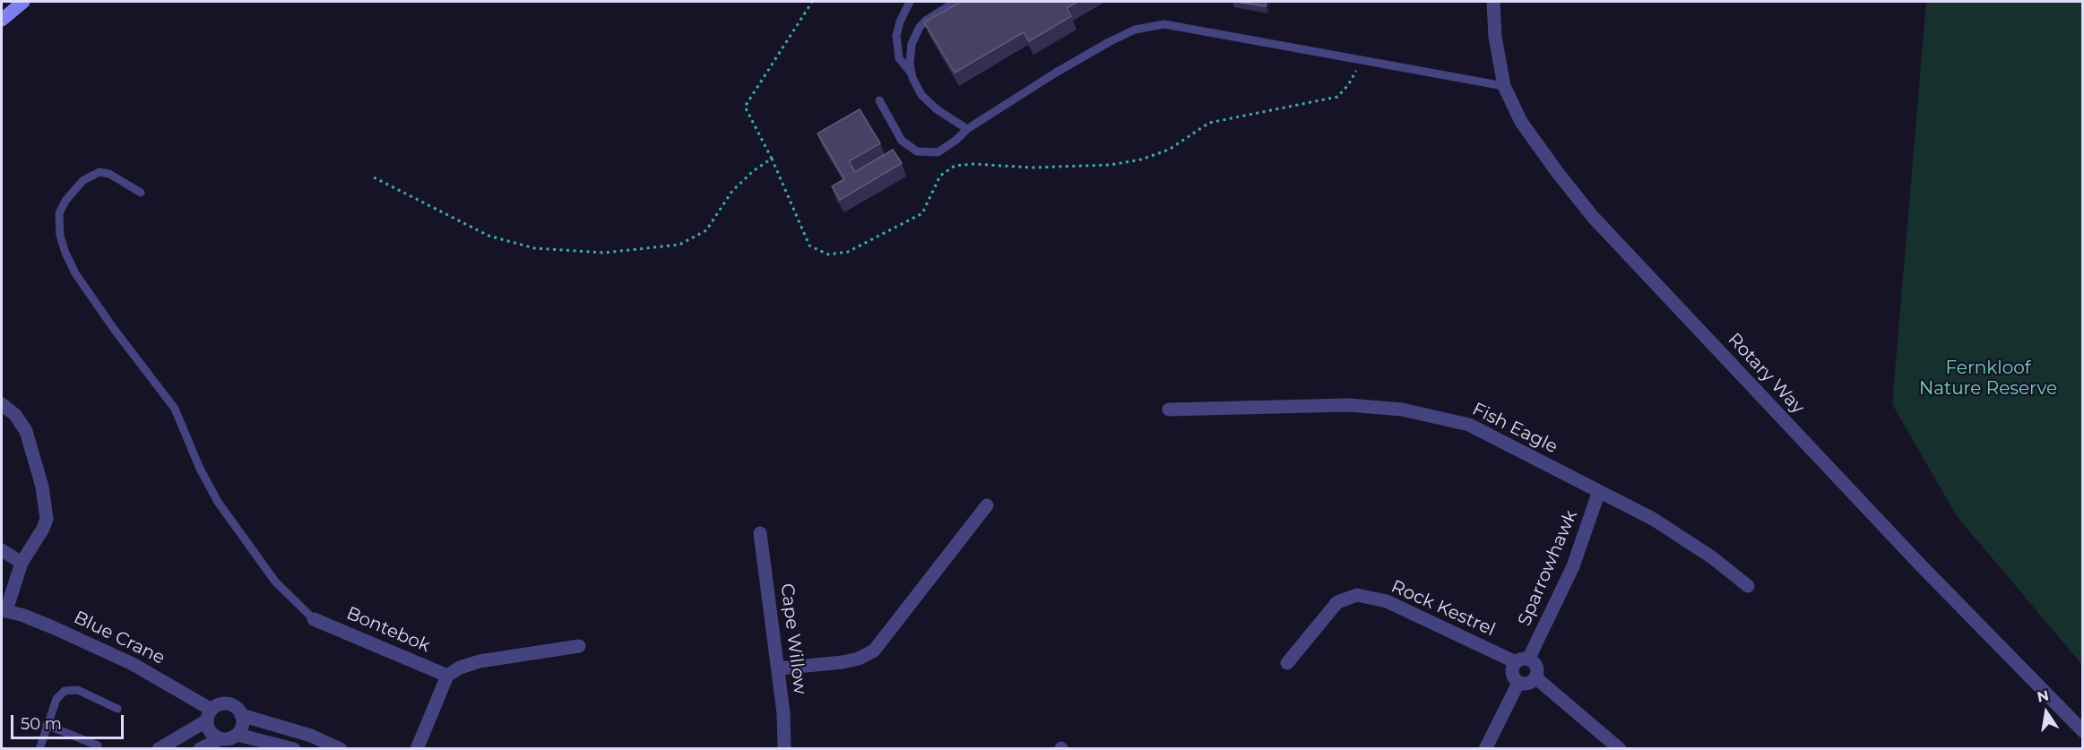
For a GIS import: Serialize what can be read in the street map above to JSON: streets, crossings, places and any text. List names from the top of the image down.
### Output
{
  "streets": {
    "street": [
      "Rotary Way",
      "Fish Eagle",
      "Sparrowhawk",
      "Rock Kestrel",
      "Bontebok",
      "Blue Crane",
      "Cape Willow"
    ]
  },
  "crossings": [
    ["Fish Eagle", "Sparrowhawk"],
    ["Sparrowhawk", "Rock Kestrel"]
  ],
  "parks": ["Fernkloof Nature Reserve"],
  "scale_bar": "50 m",
  "north": "top"
}
